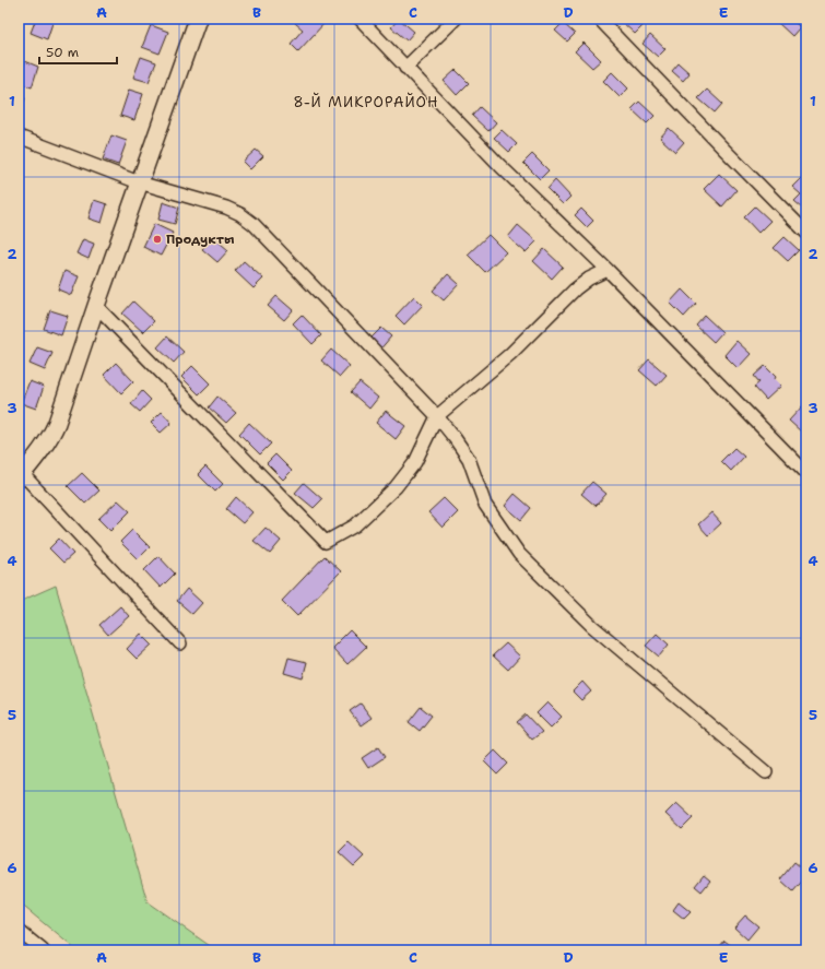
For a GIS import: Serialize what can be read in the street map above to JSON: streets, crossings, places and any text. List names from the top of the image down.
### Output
{
  "districts": ["8-Й МИКРОРАЙОН"],
  "places": ["Продукты"],
  "scale_bar": "50 m",
  "grid": {
    "columns": [
      "A",
      "B",
      "C",
      "D",
      "E"
    ],
    "rows": [
      "1",
      "2",
      "3",
      "4",
      "5",
      "6"
    ]
  }
}
